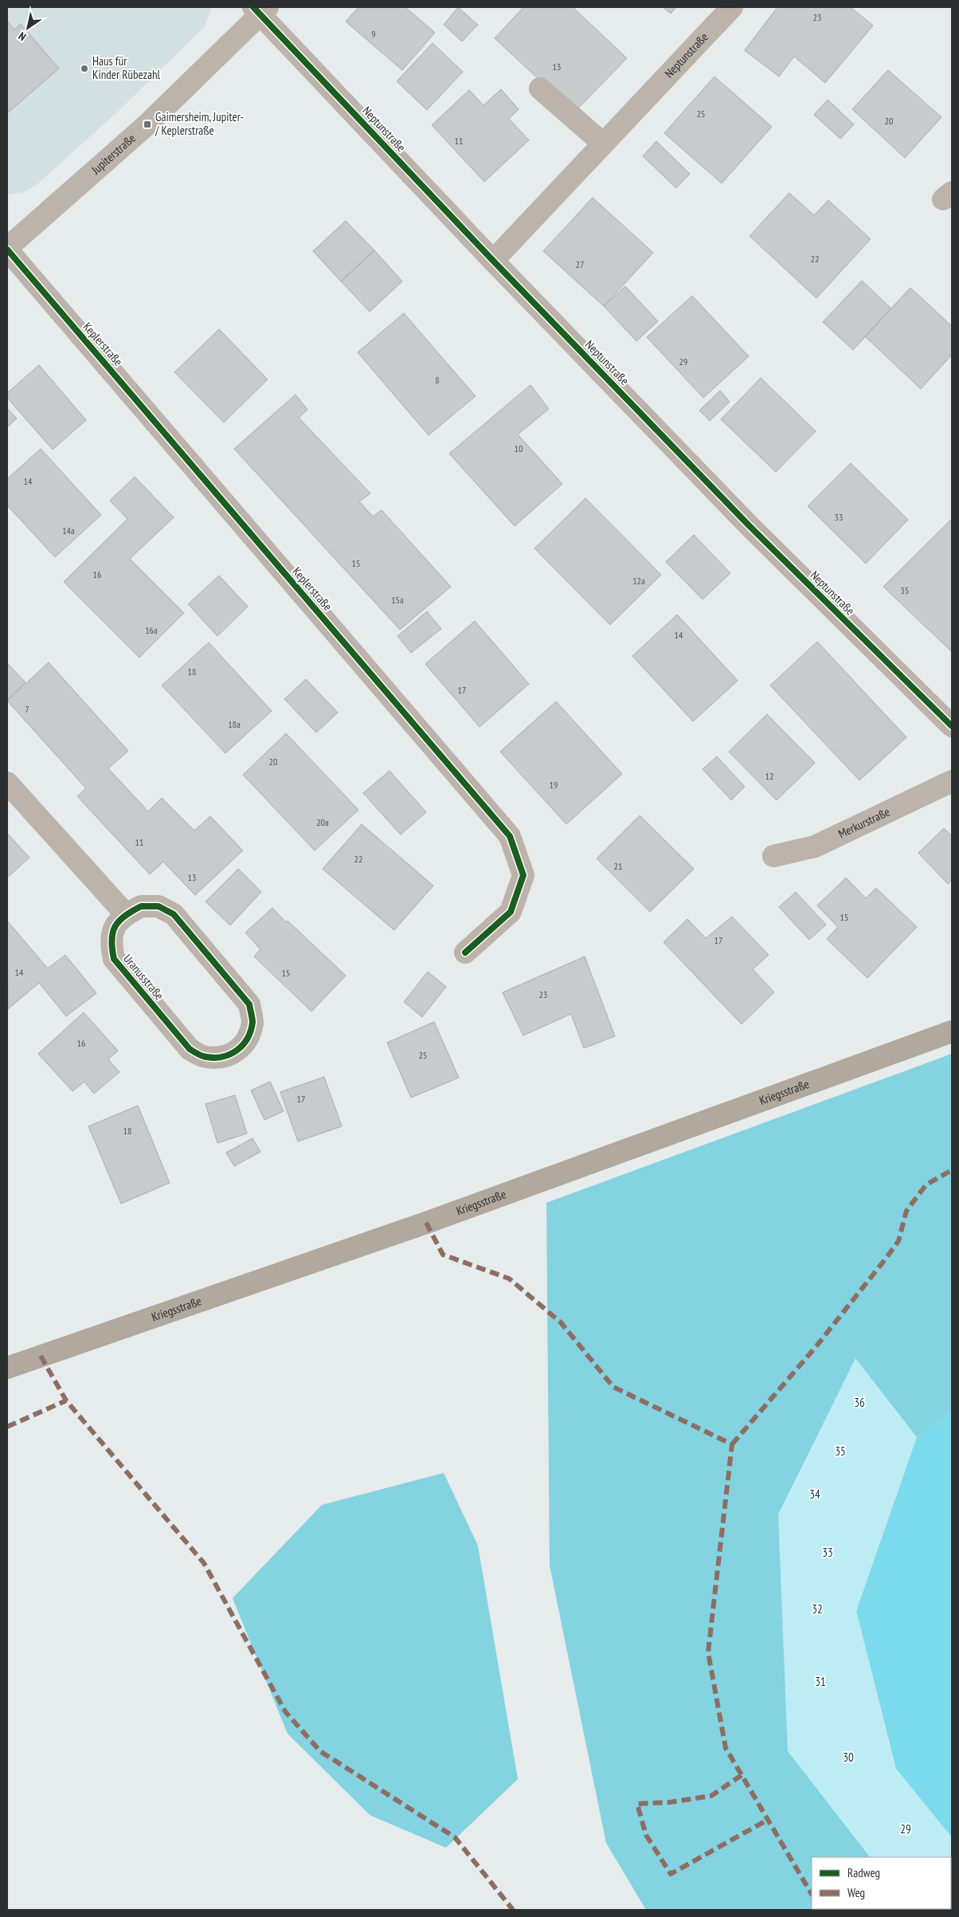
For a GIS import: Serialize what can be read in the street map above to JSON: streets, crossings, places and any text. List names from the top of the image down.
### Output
{
  "streets": {
    "main road": ["Kriegsstraße"],
    "street": [
      "Neptunstraße",
      "Jupiterstraße",
      "Keplerstraße",
      "Merkurstraße",
      "Uranusstraße"
    ]
  },
  "crossings": [
    ["Neptunstraße", "Jupiterstraße"],
    ["Jupiterstraße", "Keplerstraße"]
  ],
  "parks": [
    "36",
    "35",
    "34",
    "33",
    "32",
    "31",
    "30",
    "29"
  ],
  "places": {
    "other": ["Haus für Kinder Rübezahl"],
    "transit": ["Gaimersheim, Jupiter- / Keplerstraße"]
  },
  "house_numbers": [
    "23",
    "9",
    "13",
    "25",
    "20",
    "11",
    "22",
    "27",
    "29",
    "8",
    "10",
    "14",
    "33",
    "14a",
    "15",
    "16",
    "12a",
    "35",
    "15a",
    "16a",
    "14",
    "18",
    "17",
    "7",
    "18a",
    "20",
    "12",
    "19",
    "20a",
    "11",
    "22",
    "21",
    "13",
    "15",
    "17",
    "14",
    "15",
    "23",
    "16",
    "25",
    "17",
    "18"
  ],
  "legend": ["Radweg", "Weg"],
  "north": "bottom left"
}
